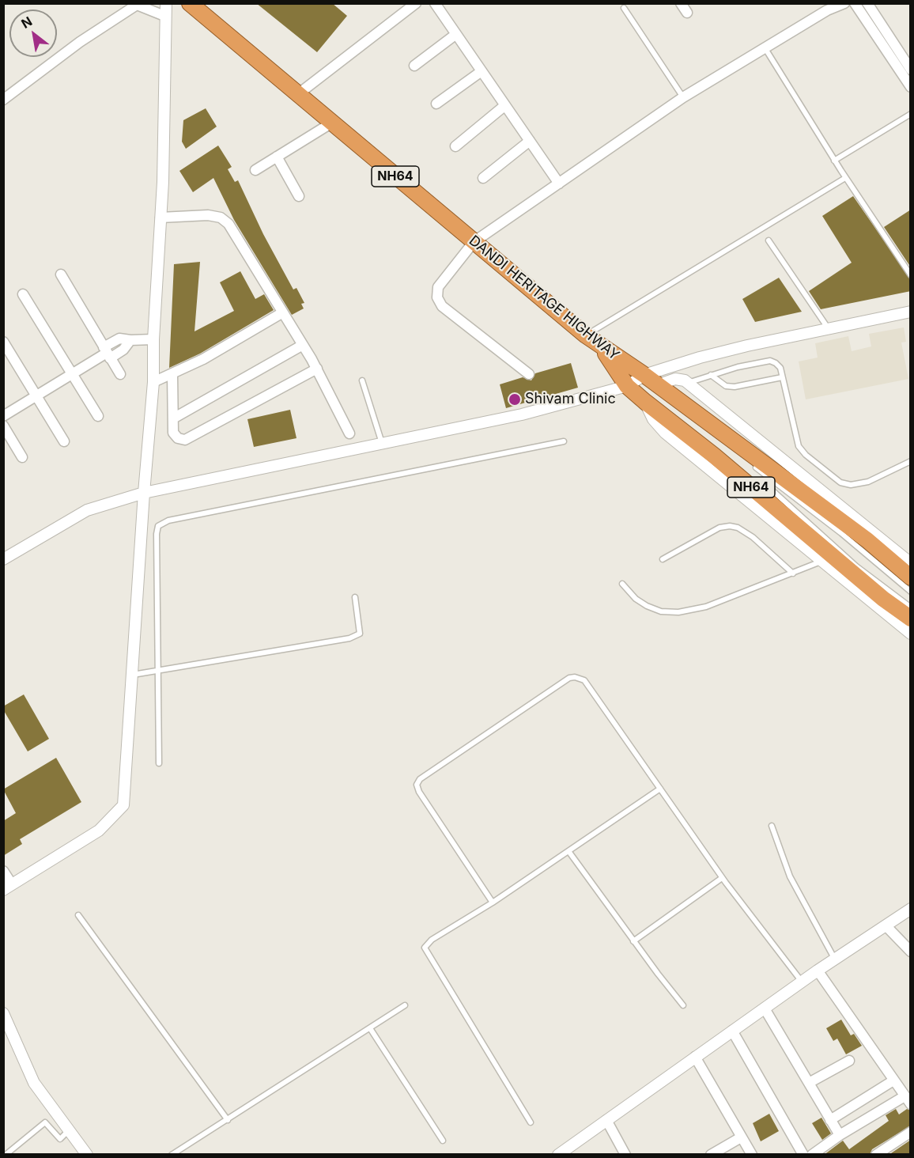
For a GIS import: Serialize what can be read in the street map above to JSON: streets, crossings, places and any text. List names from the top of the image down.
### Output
{
  "streets": {
    "highway": ["NH64", "DANDI HERITAGE HIGHWAY"]
  },
  "crossings": [
    ["NH64", "DANDI HERITAGE HIGHWAY"]
  ],
  "places": ["Shivam Clinic"],
  "north": "top left"
}
